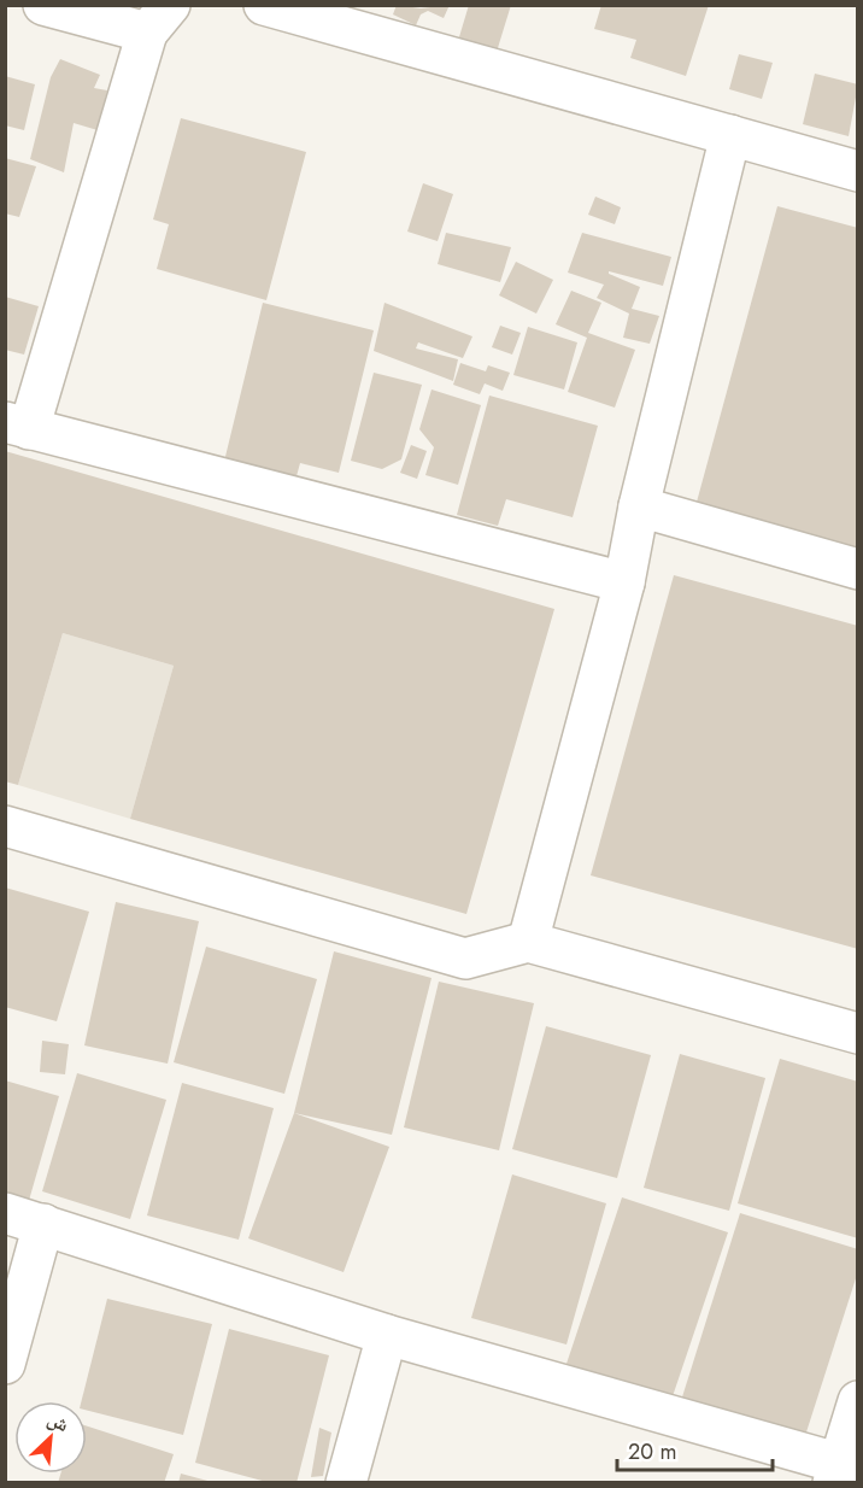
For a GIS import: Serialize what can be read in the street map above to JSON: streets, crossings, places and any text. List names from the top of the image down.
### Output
{
  "scale_bar": "20 m",
  "north": "top right"
}
